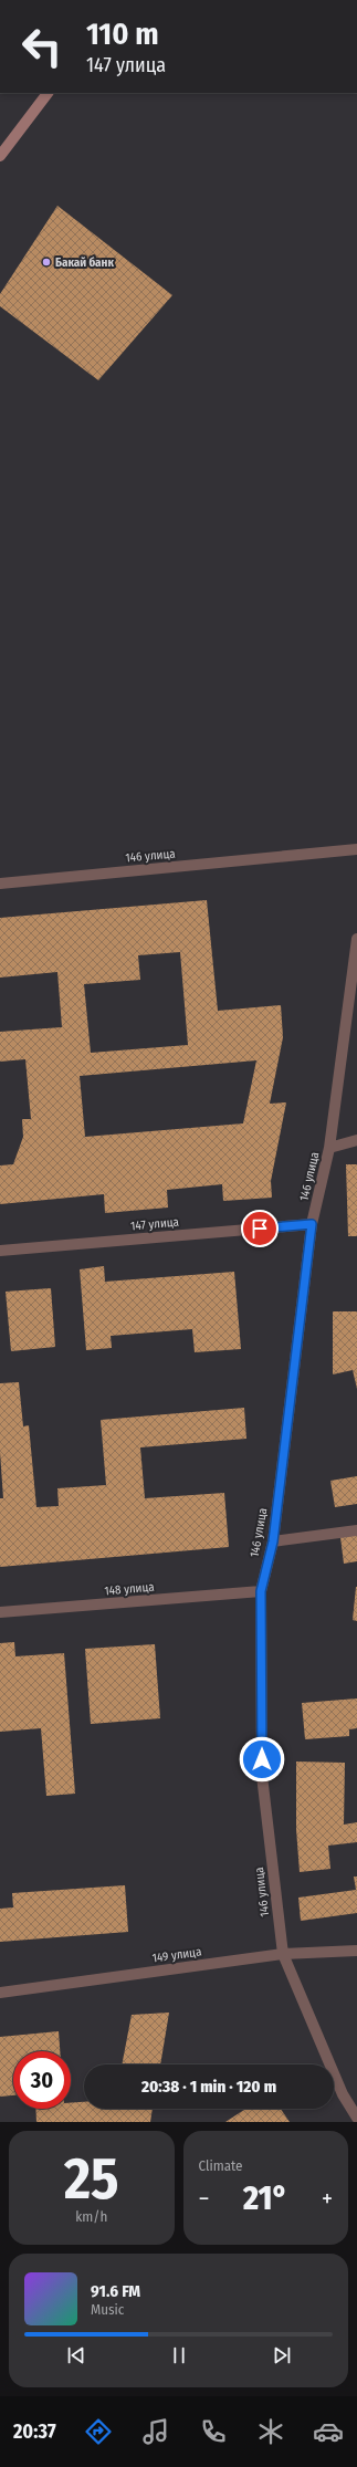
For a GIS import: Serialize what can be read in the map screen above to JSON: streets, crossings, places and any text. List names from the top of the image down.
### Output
{
  "streets": {
    "street": [
      "146 улица",
      "147 улица",
      "148 улица",
      "149 улица"
    ]
  },
  "crossings": [
    ["146 улица", "147 улица"],
    ["146 улица", "148 улица"],
    ["146 улица", "149 улица"]
  ],
  "places": ["Бакай банк"],
  "page": {
    "turn": ["110 m", "147 улица"],
    "limit": "30",
    "trip": "20:38 · 1 min · 120 m",
    "tile": [
      ["25", "km/h"],
      "Climate"
    ],
    "heat": ["−", "21°", "+"],
    "song": ["91.6 FM", "Music"],
    "tabs": "20:37"
  }
}
